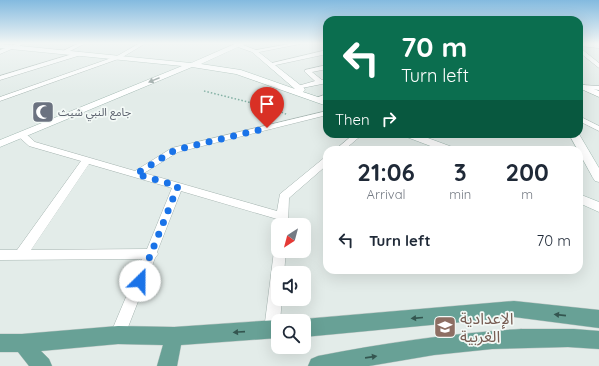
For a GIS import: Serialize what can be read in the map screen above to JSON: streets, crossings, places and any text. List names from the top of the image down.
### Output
{
  "places": {
    "mosque": ["جامع النبي شيث"],
    "school or university": ["الإعدادية الغربية"]
  },
  "north": "bottom left",
  "page": {
    "turn": ["70 m", "Turn left"],
    "then": "Then",
    "eta": [
      "21:06",
      "Arrival",
      "3",
      "min",
      "200",
      "m"
    ],
    "list": [
      {
        "name": "Turn left",
        "value": "70 m"
      }
    ]
  }
}
